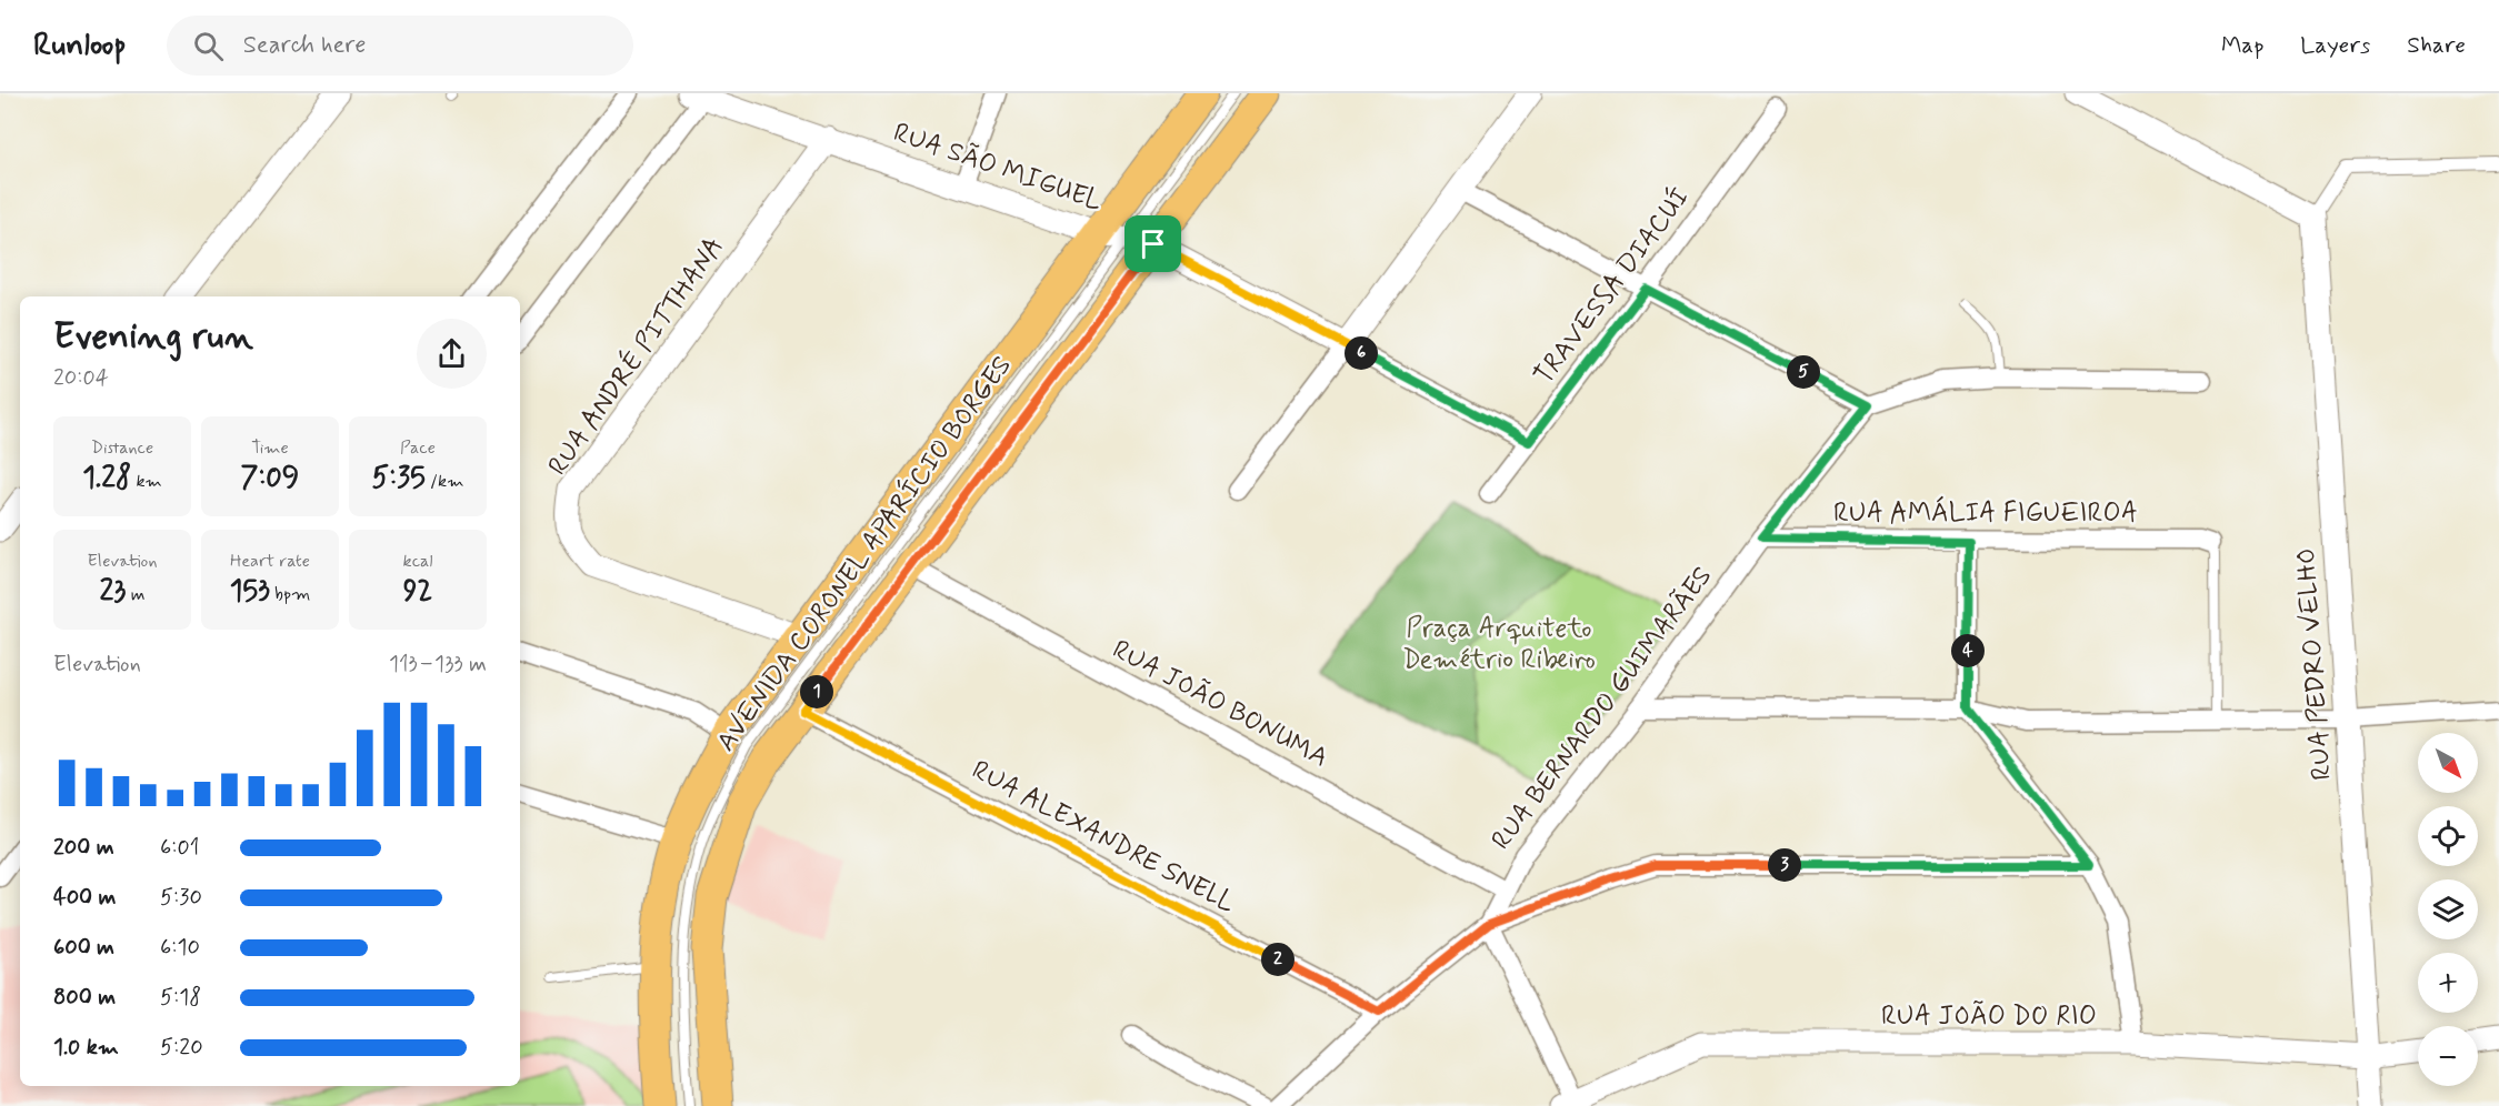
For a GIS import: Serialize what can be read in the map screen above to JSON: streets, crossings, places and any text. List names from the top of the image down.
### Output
{
  "streets": {
    "main road": ["AVENIDA CORONEL APARÍCIO BORGES"],
    "street": [
      "RUA SÃO MIGUEL",
      "TRAVESSA DIACUÍ",
      "RUA ANDRÉ PITTHANA",
      "RUA AMÁLIA FIGUEIROA",
      "RUA PEDRO VELHO",
      "RUA JOÃO BONUMA",
      "RUA BERNARDO GUIMARÃES",
      "RUA ALEXANDRE SNELL",
      "RUA JOÃO DO RIO"
    ]
  },
  "crossings": [
    ["RUA SÃO MIGUEL", "TRAVESSA DIACUÍ"],
    ["RUA SÃO MIGUEL", "RUA ANDRÉ PITTHANA"],
    ["RUA SÃO MIGUEL", "AVENIDA CORONEL APARÍCIO BORGES"],
    ["RUA ANDRÉ PITTHANA", "AVENIDA CORONEL APARÍCIO BORGES"],
    ["RUA AMÁLIA FIGUEIROA", "RUA BERNARDO GUIMARÃES"],
    ["AVENIDA CORONEL APARÍCIO BORGES", "RUA JOÃO BONUMA"],
    ["AVENIDA CORONEL APARÍCIO BORGES", "RUA ALEXANDRE SNELL"],
    ["RUA PEDRO VELHO", "RUA JOÃO DO RIO"],
    ["RUA JOÃO BONUMA", "RUA BERNARDO GUIMARÃES"],
    ["RUA BERNARDO GUIMARÃES", "RUA ALEXANDRE SNELL"]
  ],
  "parks": ["Praça Arquiteto Demétrio Ribeiro"],
  "north": "bottom right",
  "page": {
    "header": "Runloop",
    "search": "Search here",
    "nav": ["Map", "Layers", "Share"],
    "heading": ["Evening run", "20:04"],
    "pins": [
      "6",
      "5",
      "4",
      "1",
      "3",
      "2"
    ],
    "stats": [
      ["Distance", "1.28 km"],
      ["Time", "7:09"],
      ["Pace", "5:35 /km"],
      ["Elevation", "23 m"],
      ["Heart rate", "153 bpm"],
      ["kcal", "92"]
    ],
    "chart": ["Elevation", "113–133 m"],
    "map_buttons": ["+", "−"],
    "list": [
      {
        "name": "200 m",
        "note": "6:01"
      },
      {
        "name": "400 m",
        "note": "5:30"
      },
      {
        "name": "600 m",
        "note": "6:10"
      },
      {
        "name": "800 m",
        "note": "5:18"
      },
      {
        "name": "1.0 km",
        "note": "5:20"
      }
    ]
  }
}
